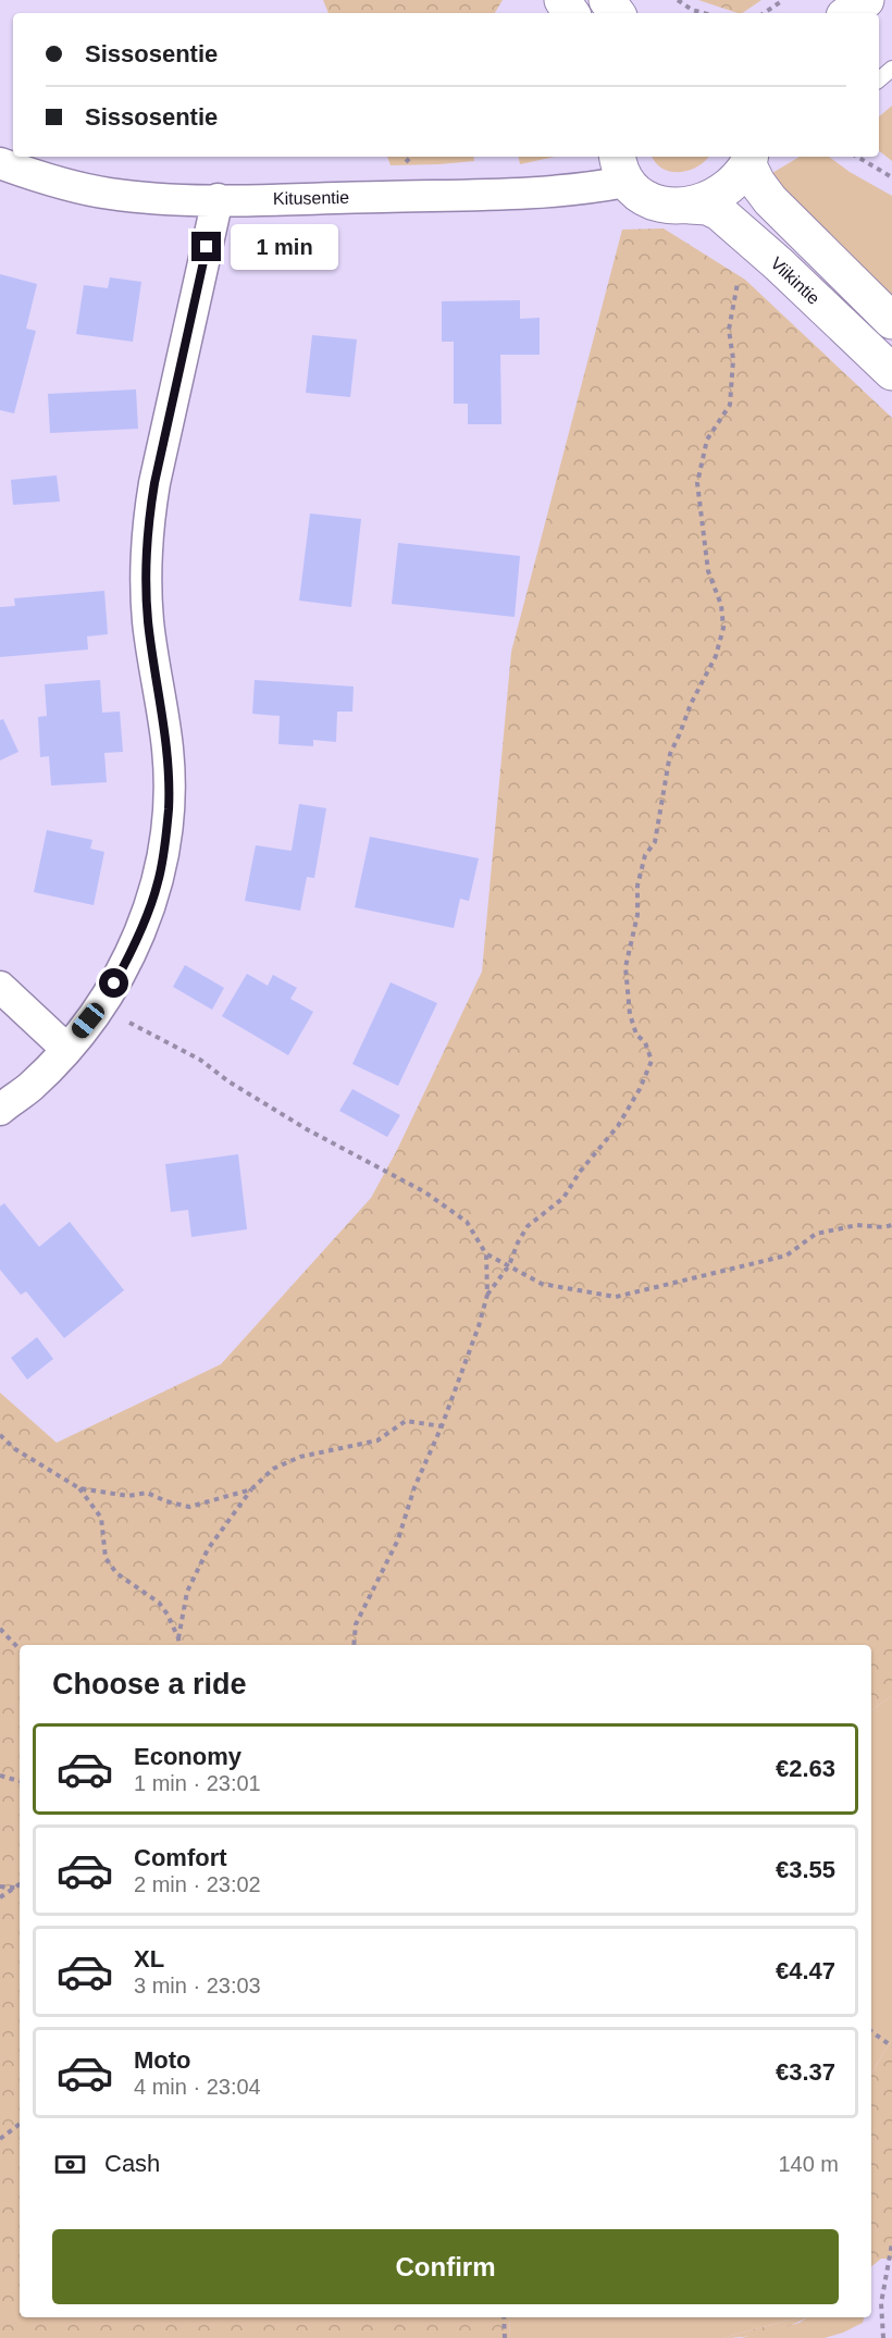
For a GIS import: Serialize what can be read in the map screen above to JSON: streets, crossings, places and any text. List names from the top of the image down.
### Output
{
  "streets": {
    "main road": ["Viikintie"],
    "street": ["Kitusentie"]
  },
  "crossings": [
    ["Kitusentie", "Viikintie"]
  ],
  "page": {
    "banner": ["Sissosentie", "Sissosentie"],
    "bubble": "1 min",
    "heading": "Choose a ride",
    "list": [
      {
        "name": "Economy",
        "note": "1 min · 23:01",
        "value": "€2.63"
      },
      {
        "name": "Comfort",
        "note": "2 min · 23:02",
        "value": "€3.55"
      },
      {
        "name": "XL",
        "note": "3 min · 23:03",
        "value": "€4.47"
      },
      {
        "name": "Moto",
        "note": "4 min · 23:04",
        "value": "€3.37"
      }
    ],
    "pay": ["Cash", "140 m"],
    "buttons": "Confirm"
  }
}
